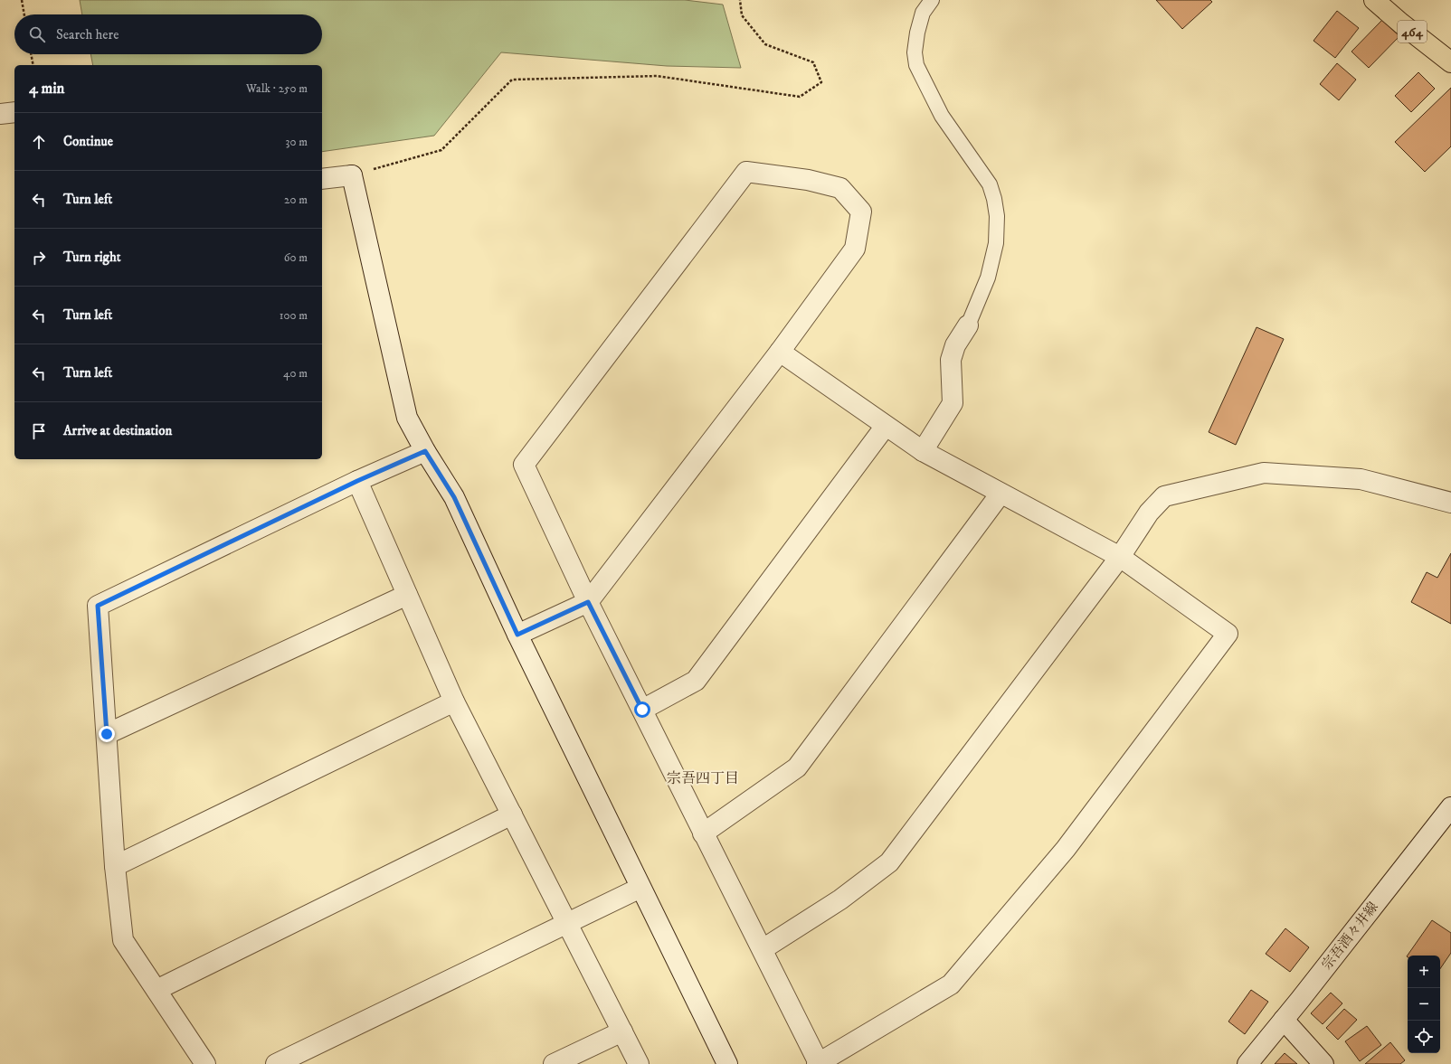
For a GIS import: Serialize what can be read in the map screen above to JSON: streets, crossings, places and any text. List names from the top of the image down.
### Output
{
  "streets": {
    "highway": ["464"],
    "street": ["宗吾酒々井線"]
  },
  "districts": ["宗吾四丁目"],
  "page": {
    "search": "Search here",
    "heading": ["4 min", "Walk · 250 m"],
    "list": [
      ["Continue", "30 m"],
      ["Turn left", "20 m"],
      ["Turn right", "60 m"],
      ["Turn left", "100 m"],
      ["Turn left", "40 m"],
      "Arrive at destination"
    ],
    "map_buttons": ["+", "−"]
  }
}
